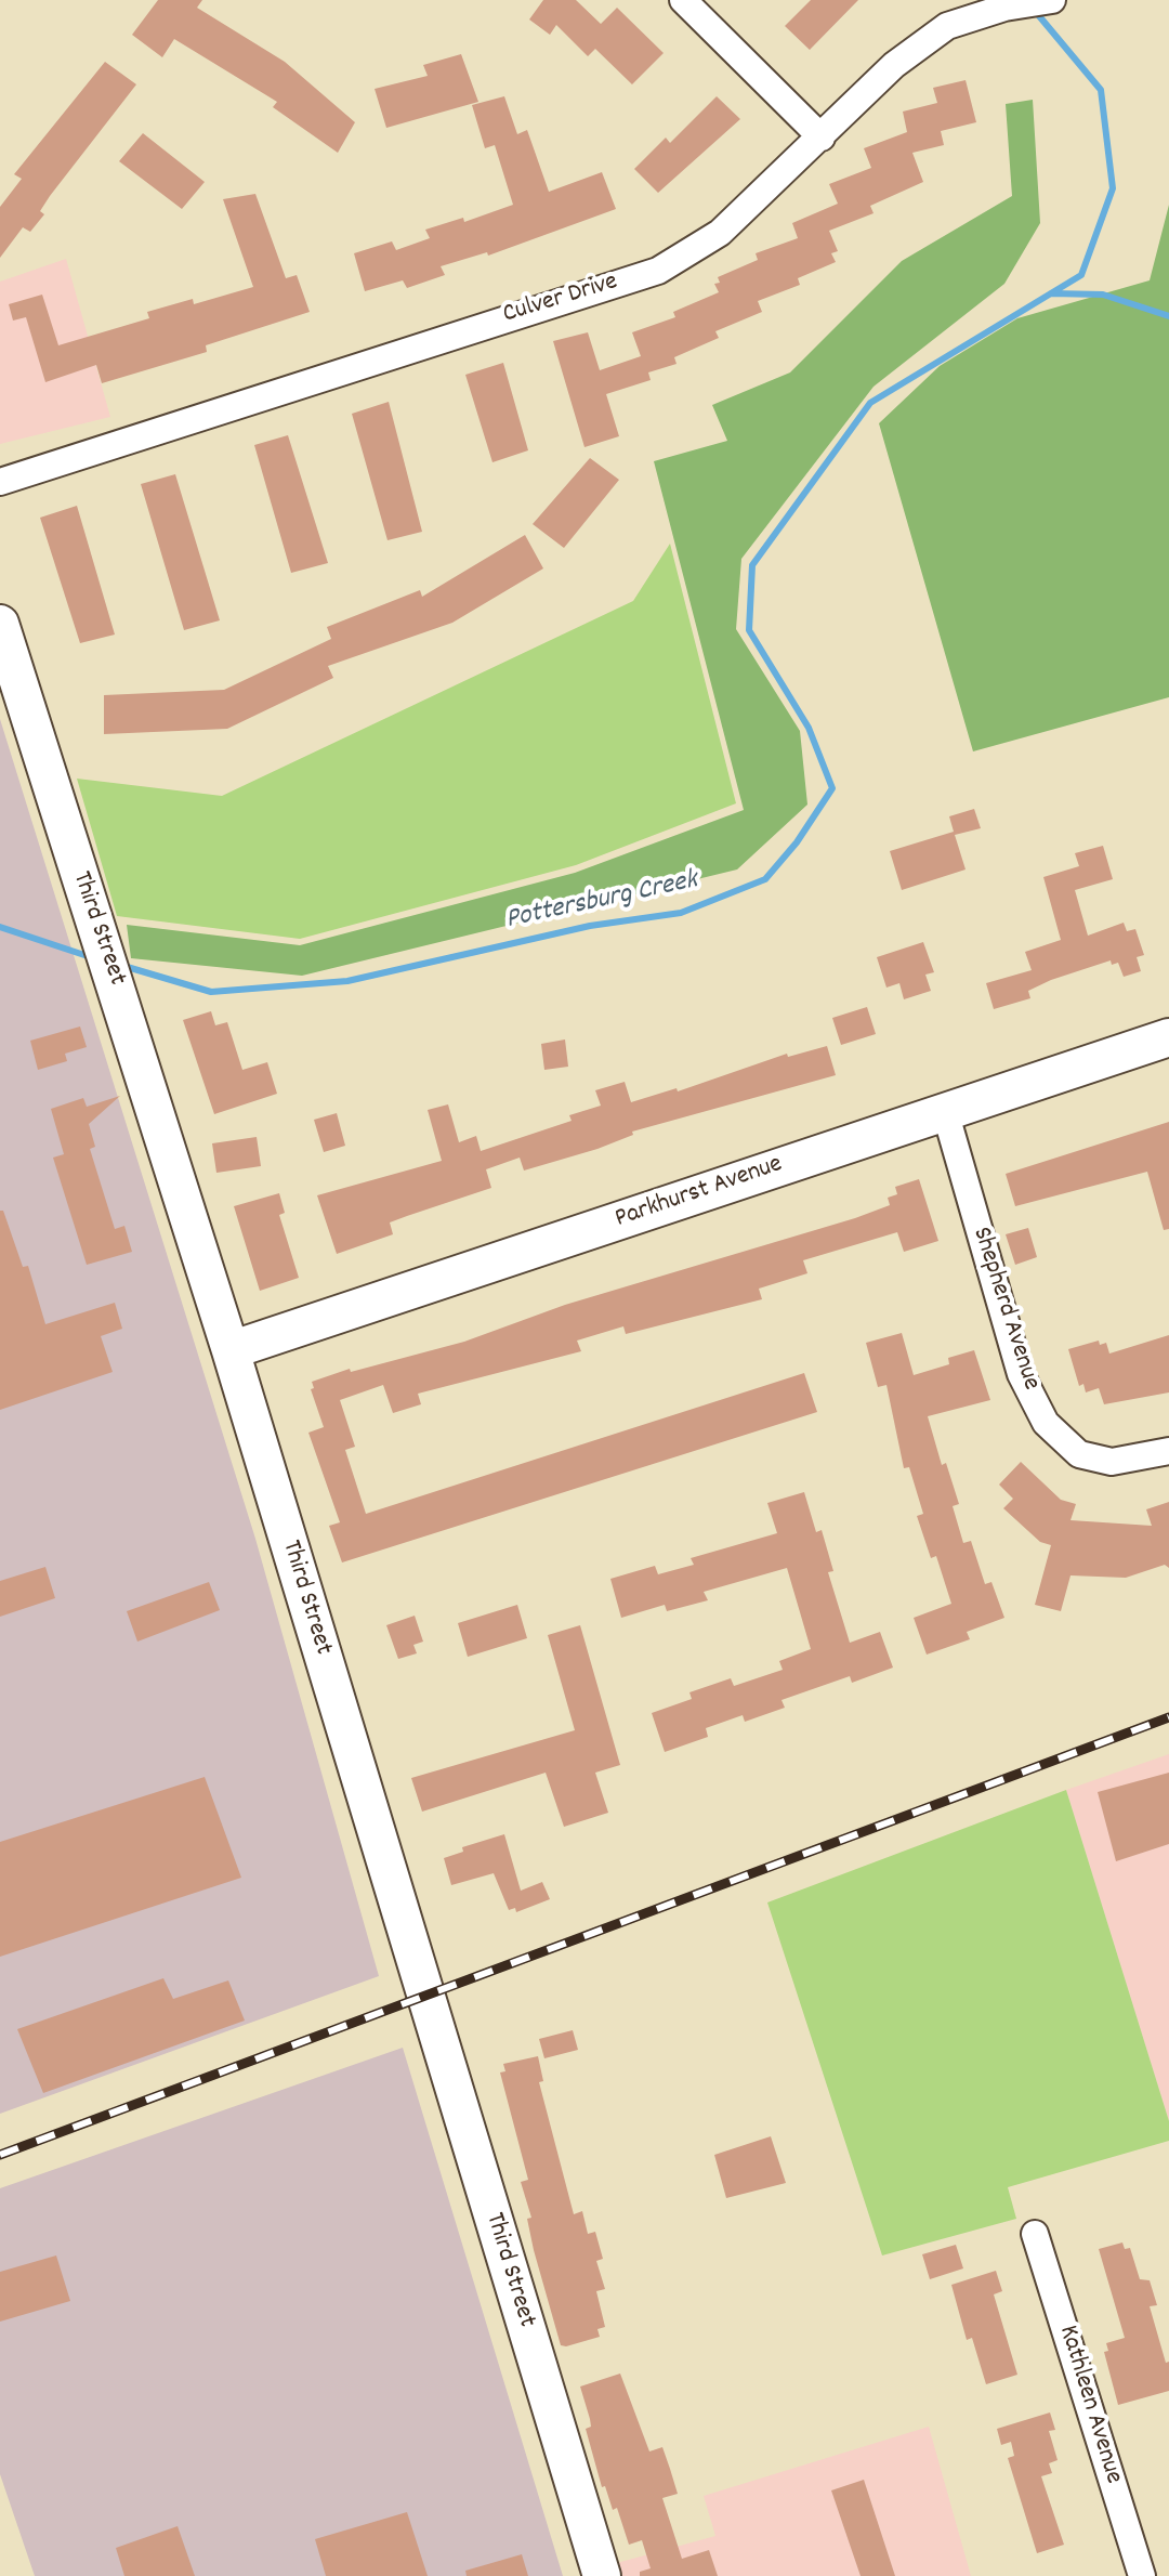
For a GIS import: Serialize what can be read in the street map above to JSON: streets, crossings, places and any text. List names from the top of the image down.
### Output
{
  "streets": {
    "street": [
      "Culver Drive",
      "Third Street",
      "Parkhurst Avenue",
      "Shepherd Avenue",
      "Kathleen Avenue"
    ]
  },
  "crossings": [
    ["Third Street", "Parkhurst Avenue"],
    ["Parkhurst Avenue", "Shepherd Avenue"]
  ],
  "water": ["Pottersburg Creek"]
}
